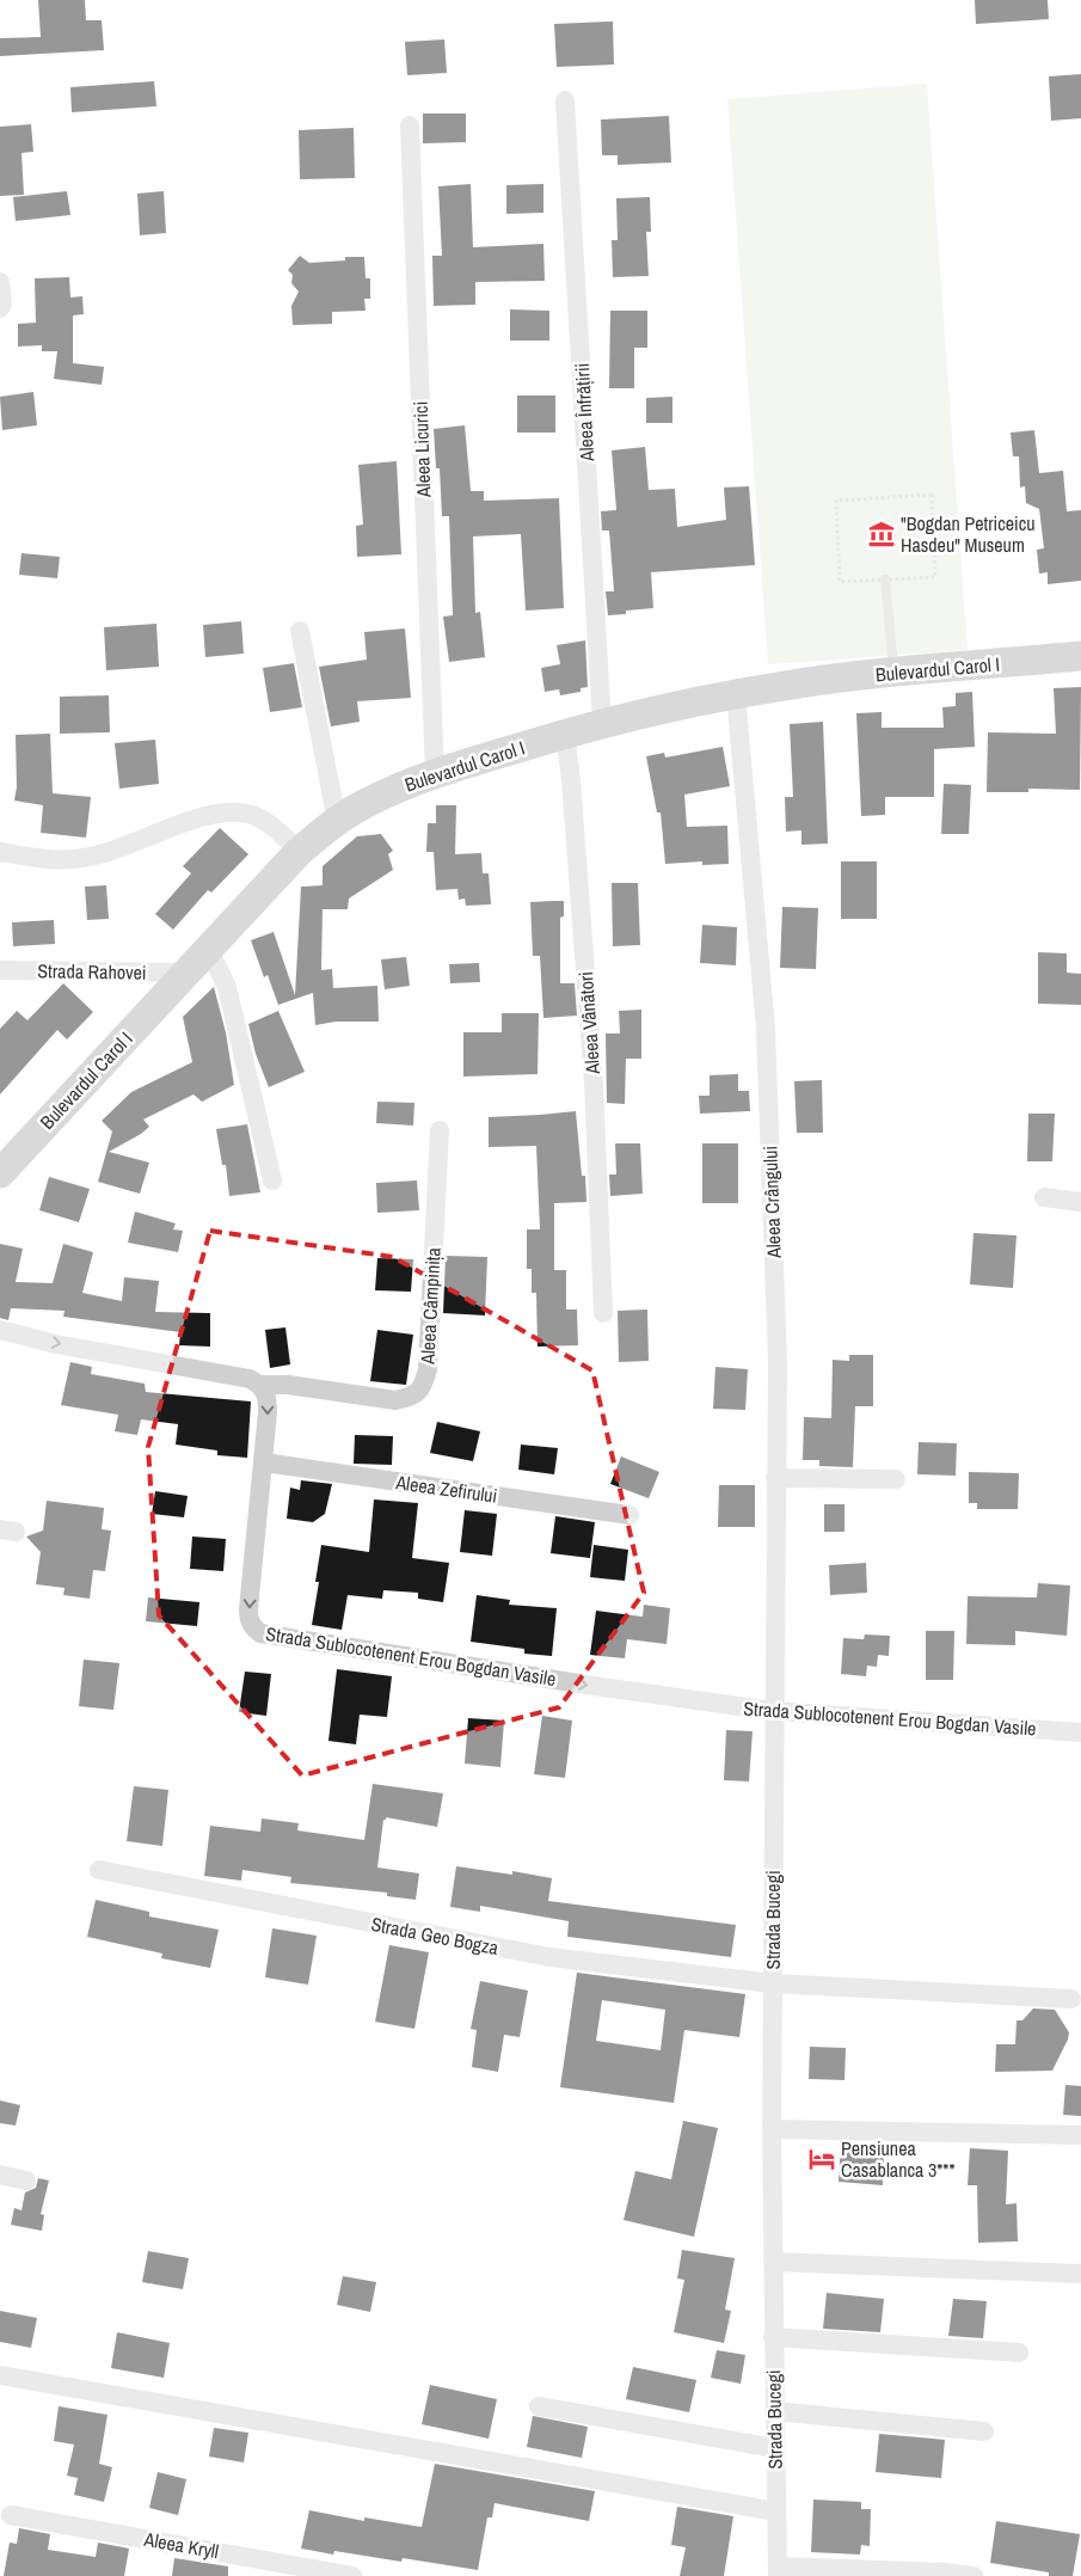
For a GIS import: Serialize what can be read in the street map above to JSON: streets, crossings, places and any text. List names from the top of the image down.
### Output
{
  "streets": {
    "main road": ["Bulevardul Carol I"],
    "street": [
      "Aleea Înfrățirii",
      "Aleea Licurici",
      "Strada Rahovei",
      "Aleea Vânători",
      "Aleea Crângului",
      "Aleea Câmpinița",
      "Aleea Zefirului",
      "Strada Sublocotenent Erou Bogdan Vasile",
      "Strada Bucegi",
      "Strada Geo Bogza",
      "Aleea Kryll"
    ]
  },
  "crossings": [
    ["Aleea Înfrățirii", "Bulevardul Carol I"],
    ["Aleea Licurici", "Bulevardul Carol I"],
    ["Bulevardul Carol I", "Strada Rahovei"],
    ["Bulevardul Carol I", "Aleea Vânători"],
    ["Bulevardul Carol I", "Aleea Crângului"],
    ["Aleea Crângului", "Strada Sublocotenent Erou Bogdan Vasile"],
    ["Aleea Crângului", "Strada Bucegi"],
    ["Aleea Câmpinița", "Strada Sublocotenent Erou Bogdan Vasile"],
    ["Aleea Zefirului", "Strada Sublocotenent Erou Bogdan Vasile"],
    ["Strada Sublocotenent Erou Bogdan Vasile", "Strada Bucegi"],
    ["Strada Bucegi", "Strada Geo Bogza"]
  ],
  "places": {
    "museum": ["\"Bogdan Petriceicu Hasdeu\" Museum"],
    "hotel": ["Pensiunea Casablanca 3***"]
  }
}
